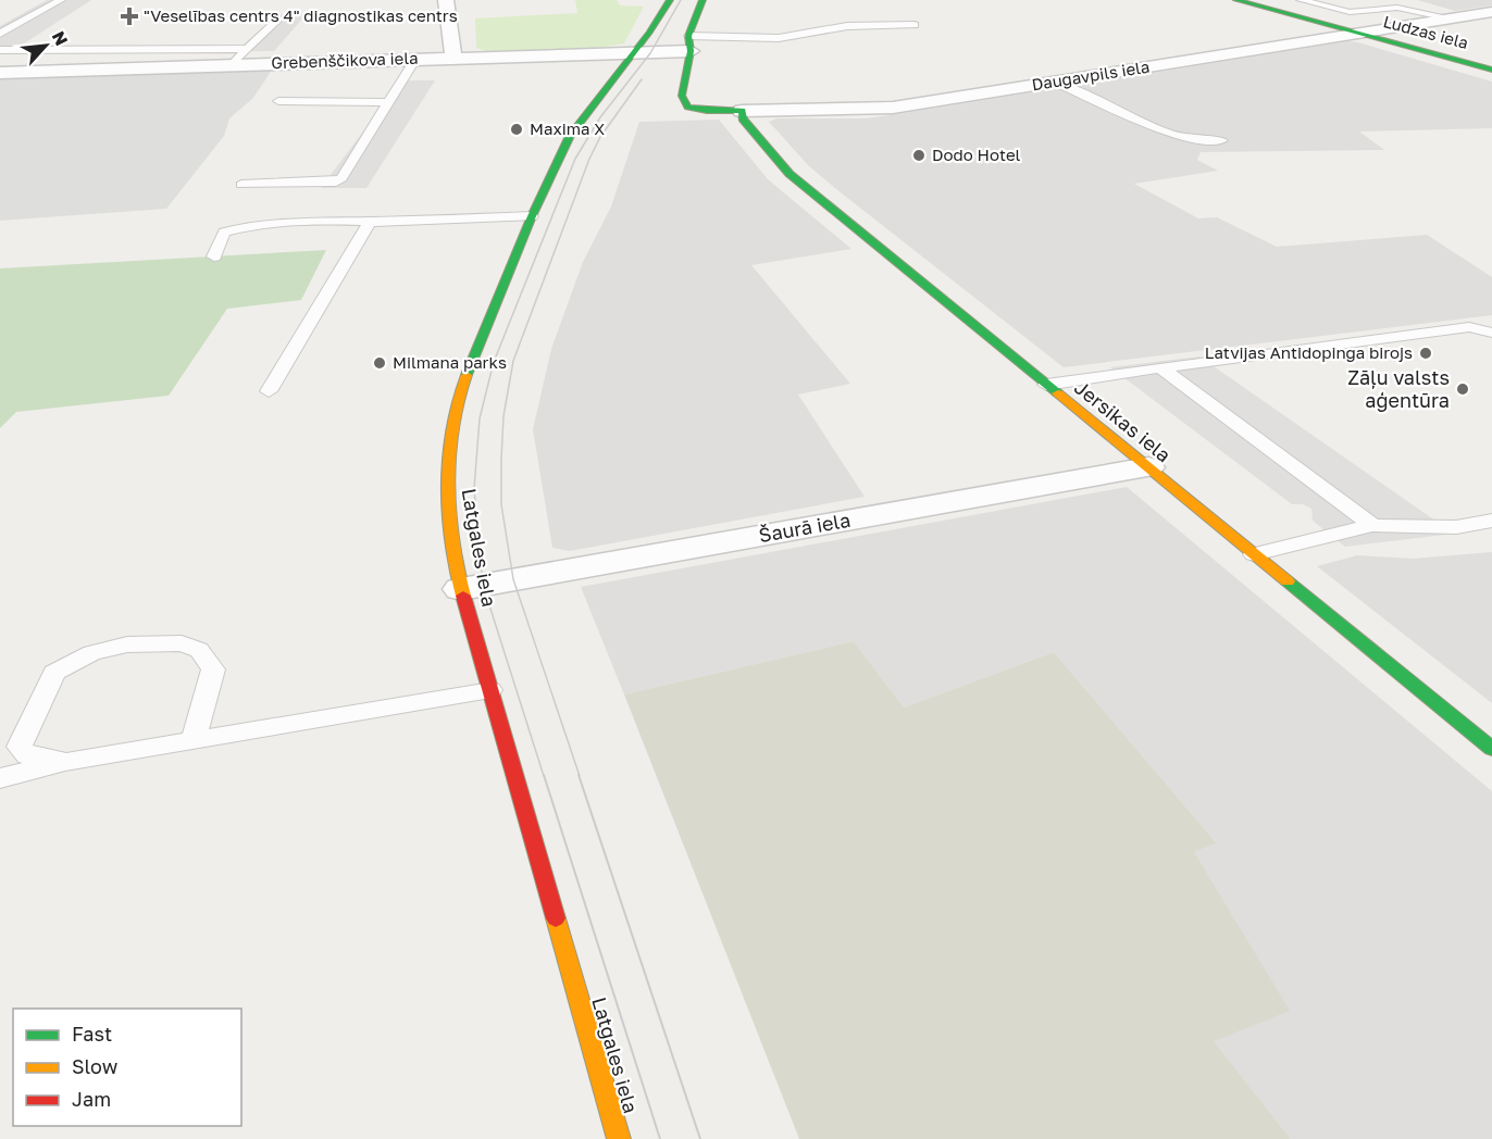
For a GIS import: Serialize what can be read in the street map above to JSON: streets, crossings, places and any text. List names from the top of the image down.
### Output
{
  "streets": {
    "street": [
      "Ludzas iela",
      "Grebenščikova iela",
      "Daugavpils iela",
      "Jersikas iela",
      "Šaurā iela",
      "Latgales iela"
    ]
  },
  "crossings": [
    ["Ludzas iela", "Daugavpils iela"],
    ["Grebenščikova iela", "Daugavpils iela"],
    ["Grebenščikova iela", "Latgales iela"],
    ["Daugavpils iela", "Jersikas iela"],
    ["Jersikas iela", "Šaurā iela"],
    ["Šaurā iela", "Latgales iela"]
  ],
  "places": {
    "health": ["\"Veselības centrs 4\" diagnostikas centrs"],
    "other": [
      "Maxima X",
      "Dodo Hotel",
      "Latvijas Antidopinga birojs",
      "Milmana parks",
      "Zāļu valsts aģentūra"
    ]
  },
  "legend": ["Fast", "Slow", "Jam"],
  "north": "top right"
}
